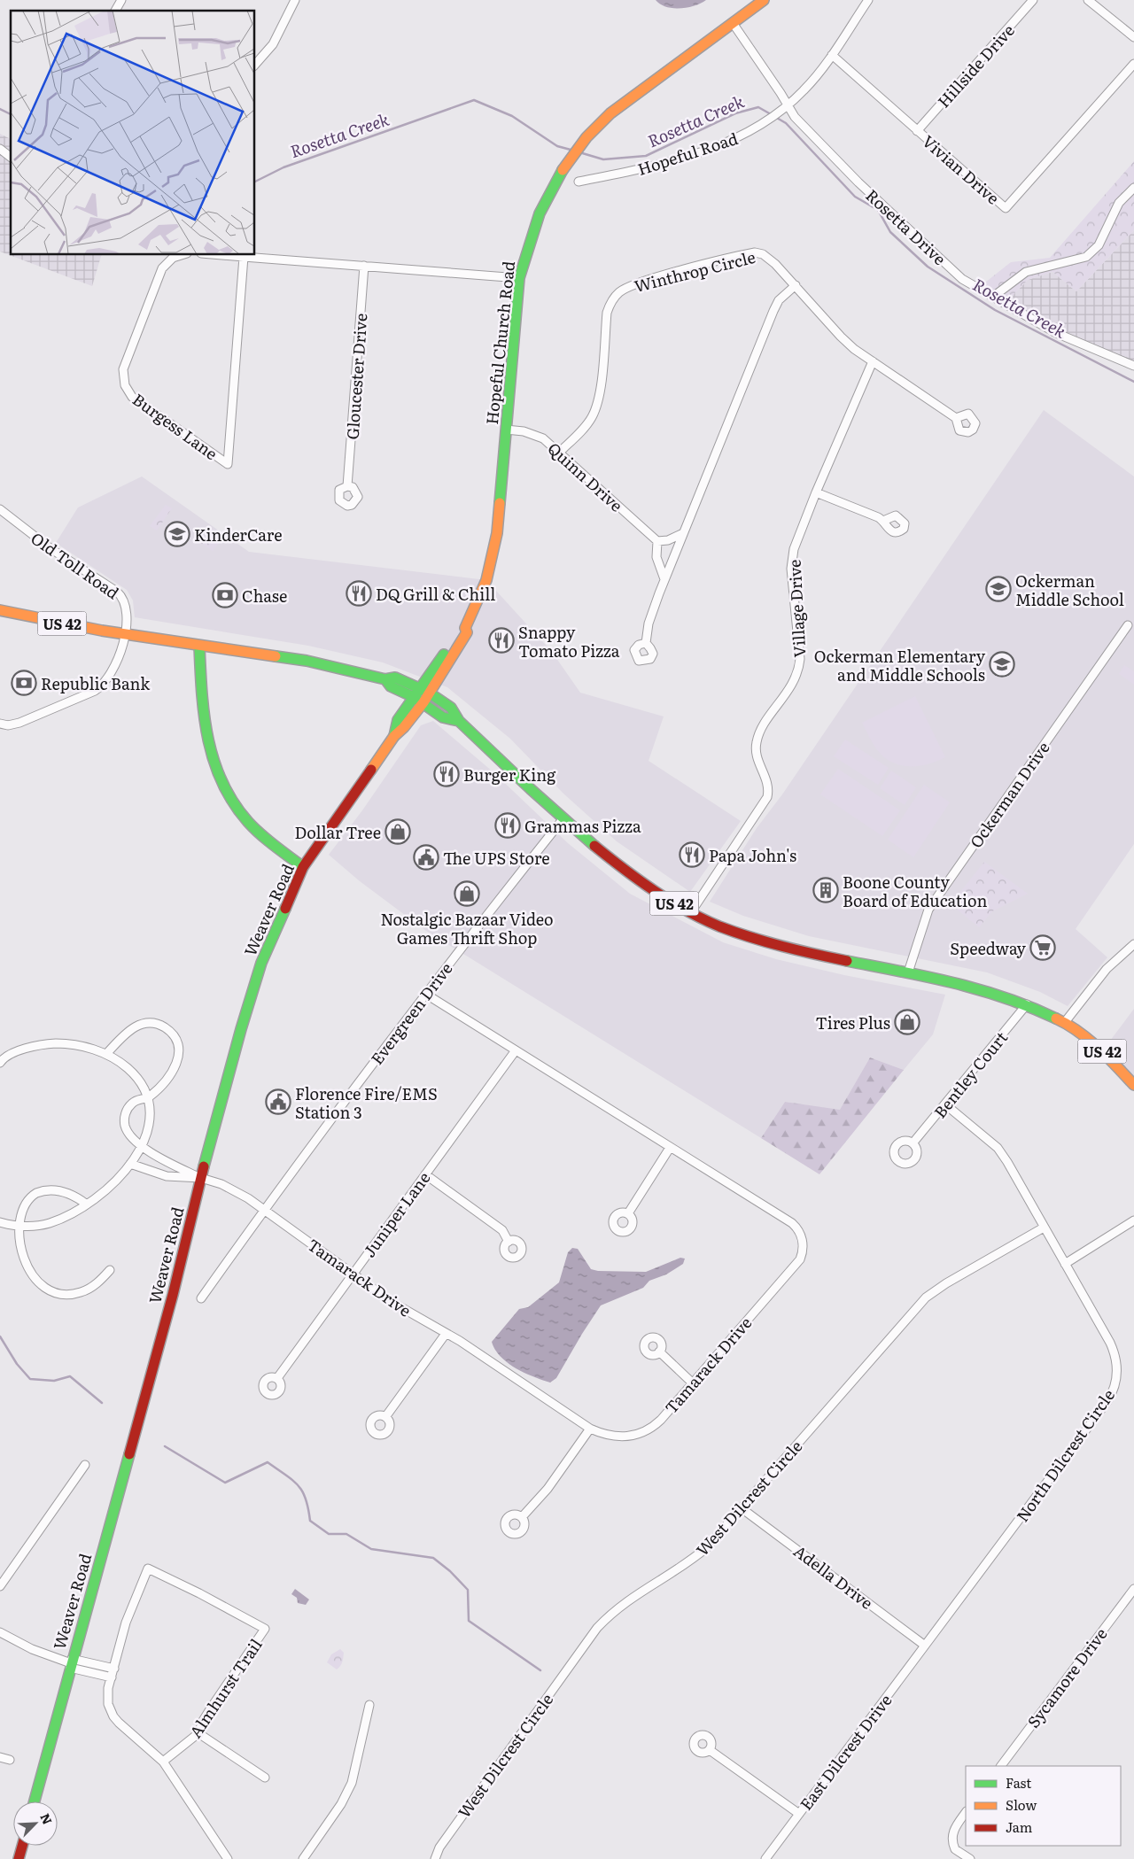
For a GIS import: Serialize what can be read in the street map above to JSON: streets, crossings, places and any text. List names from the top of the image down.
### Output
{
  "streets": {
    "main road": ["Hopeful Church Road", "US 42", "Weaver Road"],
    "street": [
      "Hillside Drive",
      "Hopeful Road",
      "Vivian Drive",
      "Rosetta Drive",
      "Winthrop Circle",
      "Gloucester Drive",
      "Burgess Lane",
      "Quinn Drive",
      "Old Toll Road",
      "Village Drive",
      "Ockerman Drive",
      "Evergreen Drive",
      "Bentley Court",
      "Juniper Lane",
      "Tamarack Drive",
      "North Dilcrest Circle",
      "West Dilcrest Circle",
      "Adella Drive",
      "Sycamore Drive",
      "Almhurst Trail",
      "East Dilcrest Drive"
    ]
  },
  "crossings": [
    ["Hillside Drive", "Vivian Drive"],
    ["Hopeful Road", "Vivian Drive"],
    ["Hopeful Road", "Rosetta Drive"],
    ["Rosetta Drive", "Hopeful Church Road"],
    ["Winthrop Circle", "Quinn Drive"],
    ["Winthrop Circle", "Village Drive"],
    ["Hopeful Church Road", "Quinn Drive"],
    ["Hopeful Church Road", "US 42"],
    ["Hopeful Church Road", "Weaver Road"],
    ["Old Toll Road", "US 42"],
    ["Village Drive", "US 42"],
    ["US 42", "Ockerman Drive"],
    ["US 42", "Weaver Road"],
    ["US 42", "Evergreen Drive"],
    ["US 42", "Bentley Court"],
    ["Weaver Road", "Tamarack Drive"],
    ["Evergreen Drive", "Tamarack Drive"],
    ["Bentley Court", "North Dilcrest Circle"],
    ["Juniper Lane", "Tamarack Drive"],
    ["North Dilcrest Circle", "West Dilcrest Circle"],
    ["North Dilcrest Circle", "Adella Drive"],
    ["North Dilcrest Circle", "East Dilcrest Drive"],
    ["West Dilcrest Circle", "Adella Drive"],
    ["Adella Drive", "East Dilcrest Drive"]
  ],
  "water": ["Rosetta Creek"],
  "places": {
    "school or university": ["KinderCare", "Ockerman Middle School", "Ockerman Elementary and Middle Schools"],
    "restaurant": [
      "DQ Grill & Chill",
      "Snappy Tomato Pizza",
      "Burger King",
      "Grammas Pizza",
      "Papa John's"
    ],
    "bank": ["Chase", "Republic Bank"],
    "shop": ["Dollar Tree", "Nostalgic Bazaar Video Games Thrift Shop", "Tires Plus"],
    "public building": ["The UPS Store", "Florence Fire/EMS Station 3"],
    "building": ["Boone County Board of Education"],
    "supermarket": ["Speedway"]
  },
  "legend": ["Fast", "Slow", "Jam"],
  "north": "top right"
}
